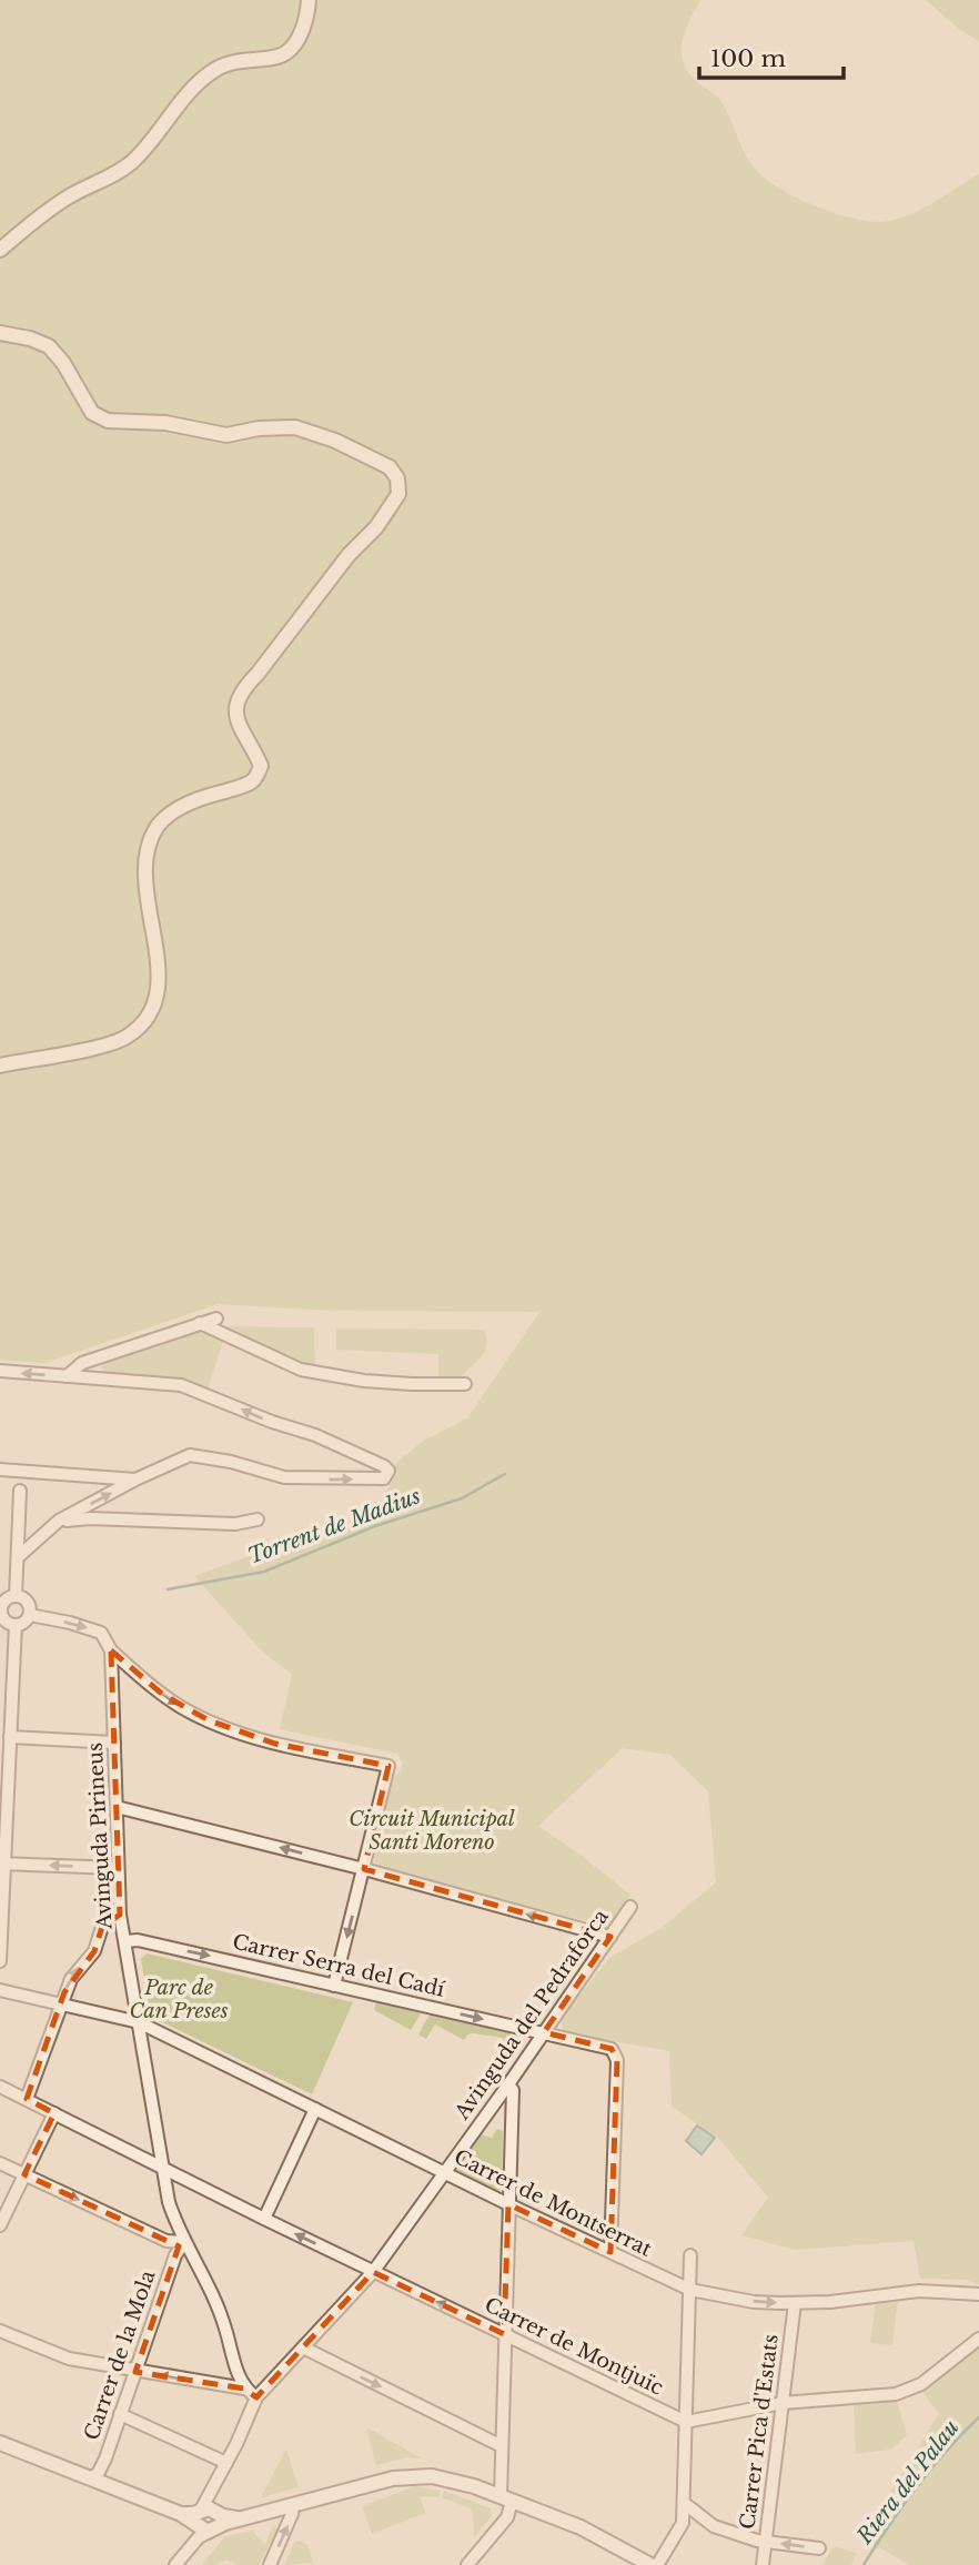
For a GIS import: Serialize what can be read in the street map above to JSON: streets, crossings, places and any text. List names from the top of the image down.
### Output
{
  "streets": {
    "street": [
      "Avinguda Pirineus",
      "Carrer Serra del Cadí",
      "Avinguda del Pedraforca",
      "Carrer de Montserrat",
      "Carrer de Montjuïc",
      "Carrer de la Mola",
      "Carrer Pica d'Estats"
    ]
  },
  "crossings": [
    ["Avinguda Pirineus", "Carrer Serra del Cadí"],
    ["Avinguda Pirineus", "Carrer de Montserrat"],
    ["Avinguda Pirineus", "Carrer de Montjuïc"],
    ["Avinguda Pirineus", "Carrer de la Mola"],
    ["Carrer Serra del Cadí", "Avinguda del Pedraforca"],
    ["Carrer Serra del Cadí", "Carrer de Montserrat"],
    ["Avinguda del Pedraforca", "Carrer de Montserrat"],
    ["Avinguda del Pedraforca", "Carrer de Montjuïc"],
    ["Carrer de Montserrat", "Carrer Pica d'Estats"]
  ],
  "one_way": ["Carrer Serra del Cadí"],
  "water": ["Torrent de Madius", "Riera del Palau"],
  "parks": ["Circuit Municipal Santi Moreno", "Parc de Can Preses"],
  "scale_bar": "100 m"
}
